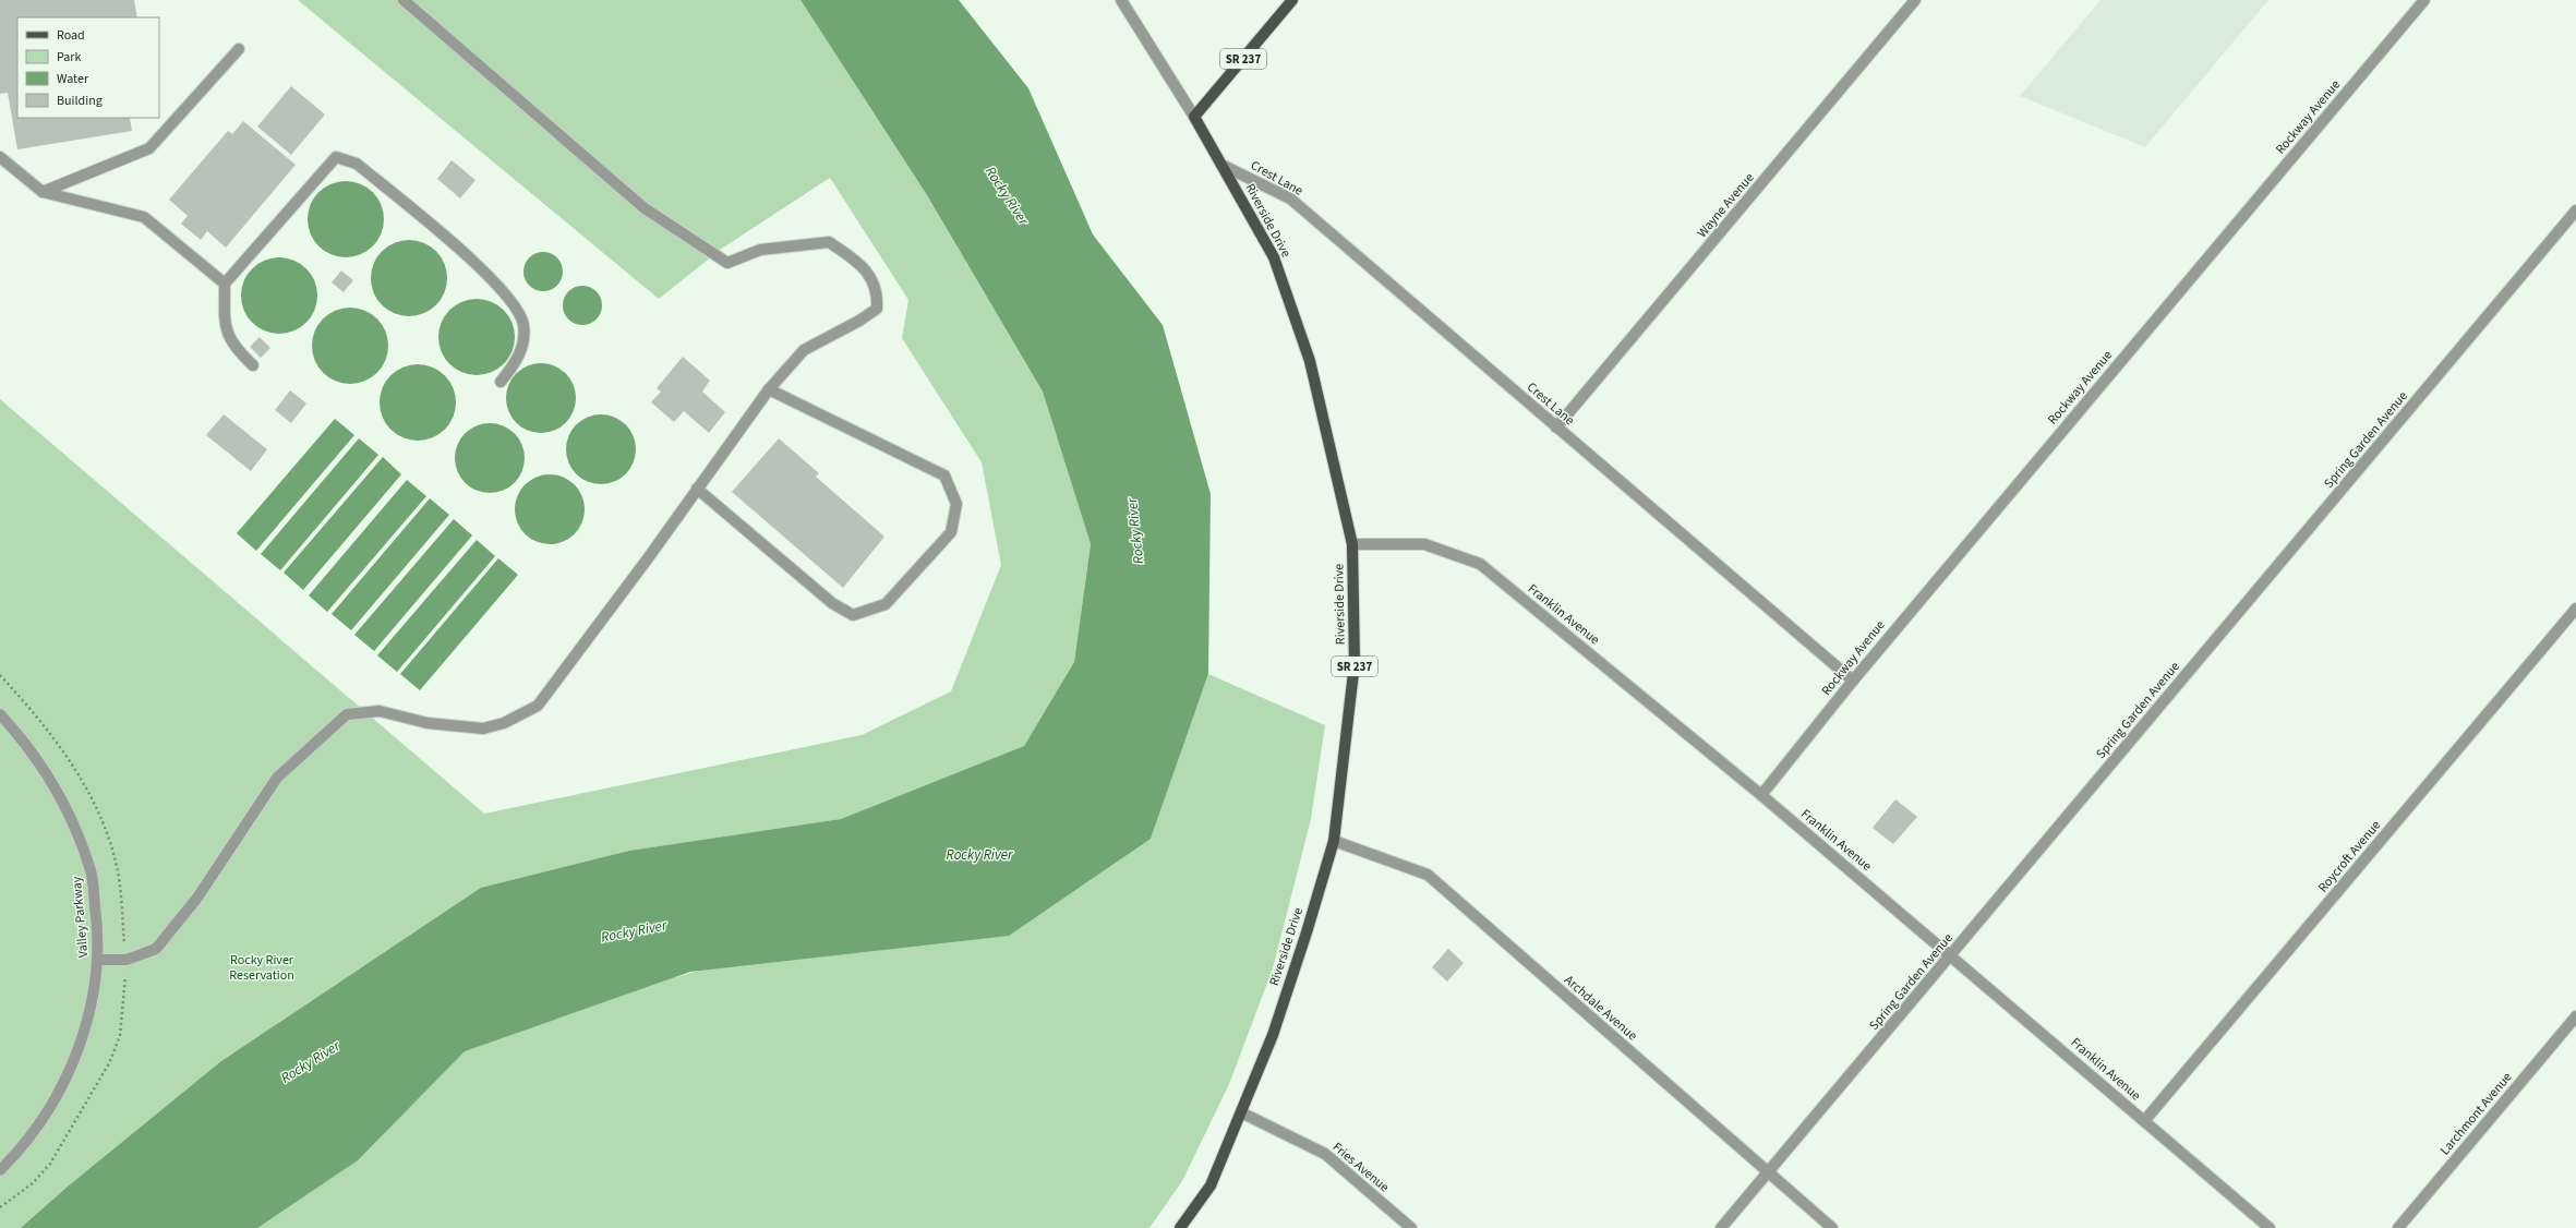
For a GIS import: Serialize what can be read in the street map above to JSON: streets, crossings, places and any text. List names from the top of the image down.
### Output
{
  "streets": {
    "main road": ["SR 237", "Riverside Drive"],
    "street": [
      "Rockway Avenue",
      "Crest Lane",
      "Wayne Avenue",
      "Spring Garden Avenue",
      "Franklin Avenue",
      "Roycroft Avenue",
      "Valley Parkway",
      "Archdale Avenue",
      "Larchmont Avenue",
      "Fries Avenue"
    ]
  },
  "crossings": [
    ["SR 237", "Riverside Drive"],
    ["Rockway Avenue", "Crest Lane"],
    ["Rockway Avenue", "Franklin Avenue"],
    ["Crest Lane", "Wayne Avenue"],
    ["Crest Lane", "Riverside Drive"],
    ["Riverside Drive", "Franklin Avenue"],
    ["Riverside Drive", "Archdale Avenue"],
    ["Riverside Drive", "Fries Avenue"],
    ["Spring Garden Avenue", "Franklin Avenue"],
    ["Spring Garden Avenue", "Archdale Avenue"],
    ["Franklin Avenue", "Roycroft Avenue"]
  ],
  "water": ["Rocky River"],
  "parks": ["Rocky River Reservation"],
  "legend": [
    "Road",
    "Park",
    "Water",
    "Building"
  ]
}
